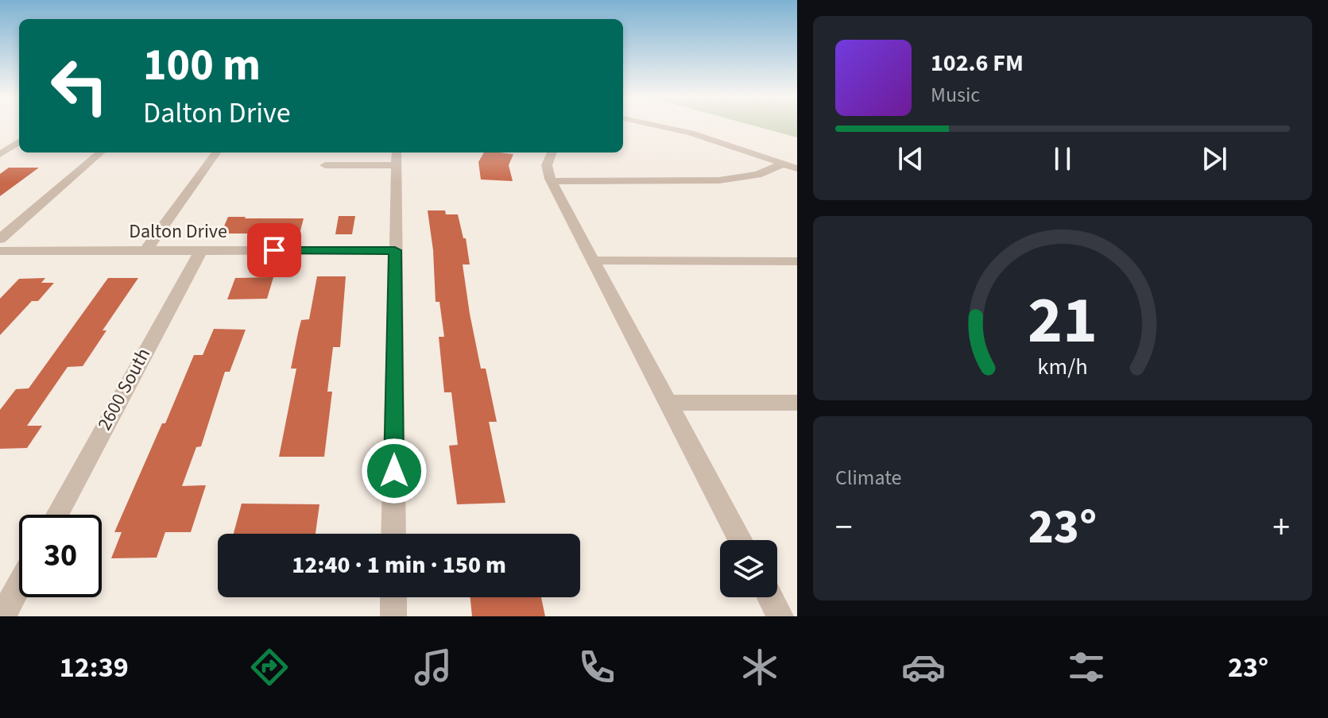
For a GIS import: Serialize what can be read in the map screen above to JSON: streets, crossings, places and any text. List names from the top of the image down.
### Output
{
  "streets": {
    "street": ["Dalton Drive", "2600 South"]
  },
  "crossings": [
    ["Dalton Drive", "2600 South"]
  ],
  "page": {
    "turn": ["100 m", "Dalton Drive"],
    "song": ["102.6 FM", "Music"],
    "tile": "Climate",
    "heat": ["−", "23°", "+"],
    "limit": "30",
    "trip": "12:40 · 1 min · 150 m",
    "tabs": ["12:39", "23°"],
    "gauge": ["21", "km/h"]
  }
}
